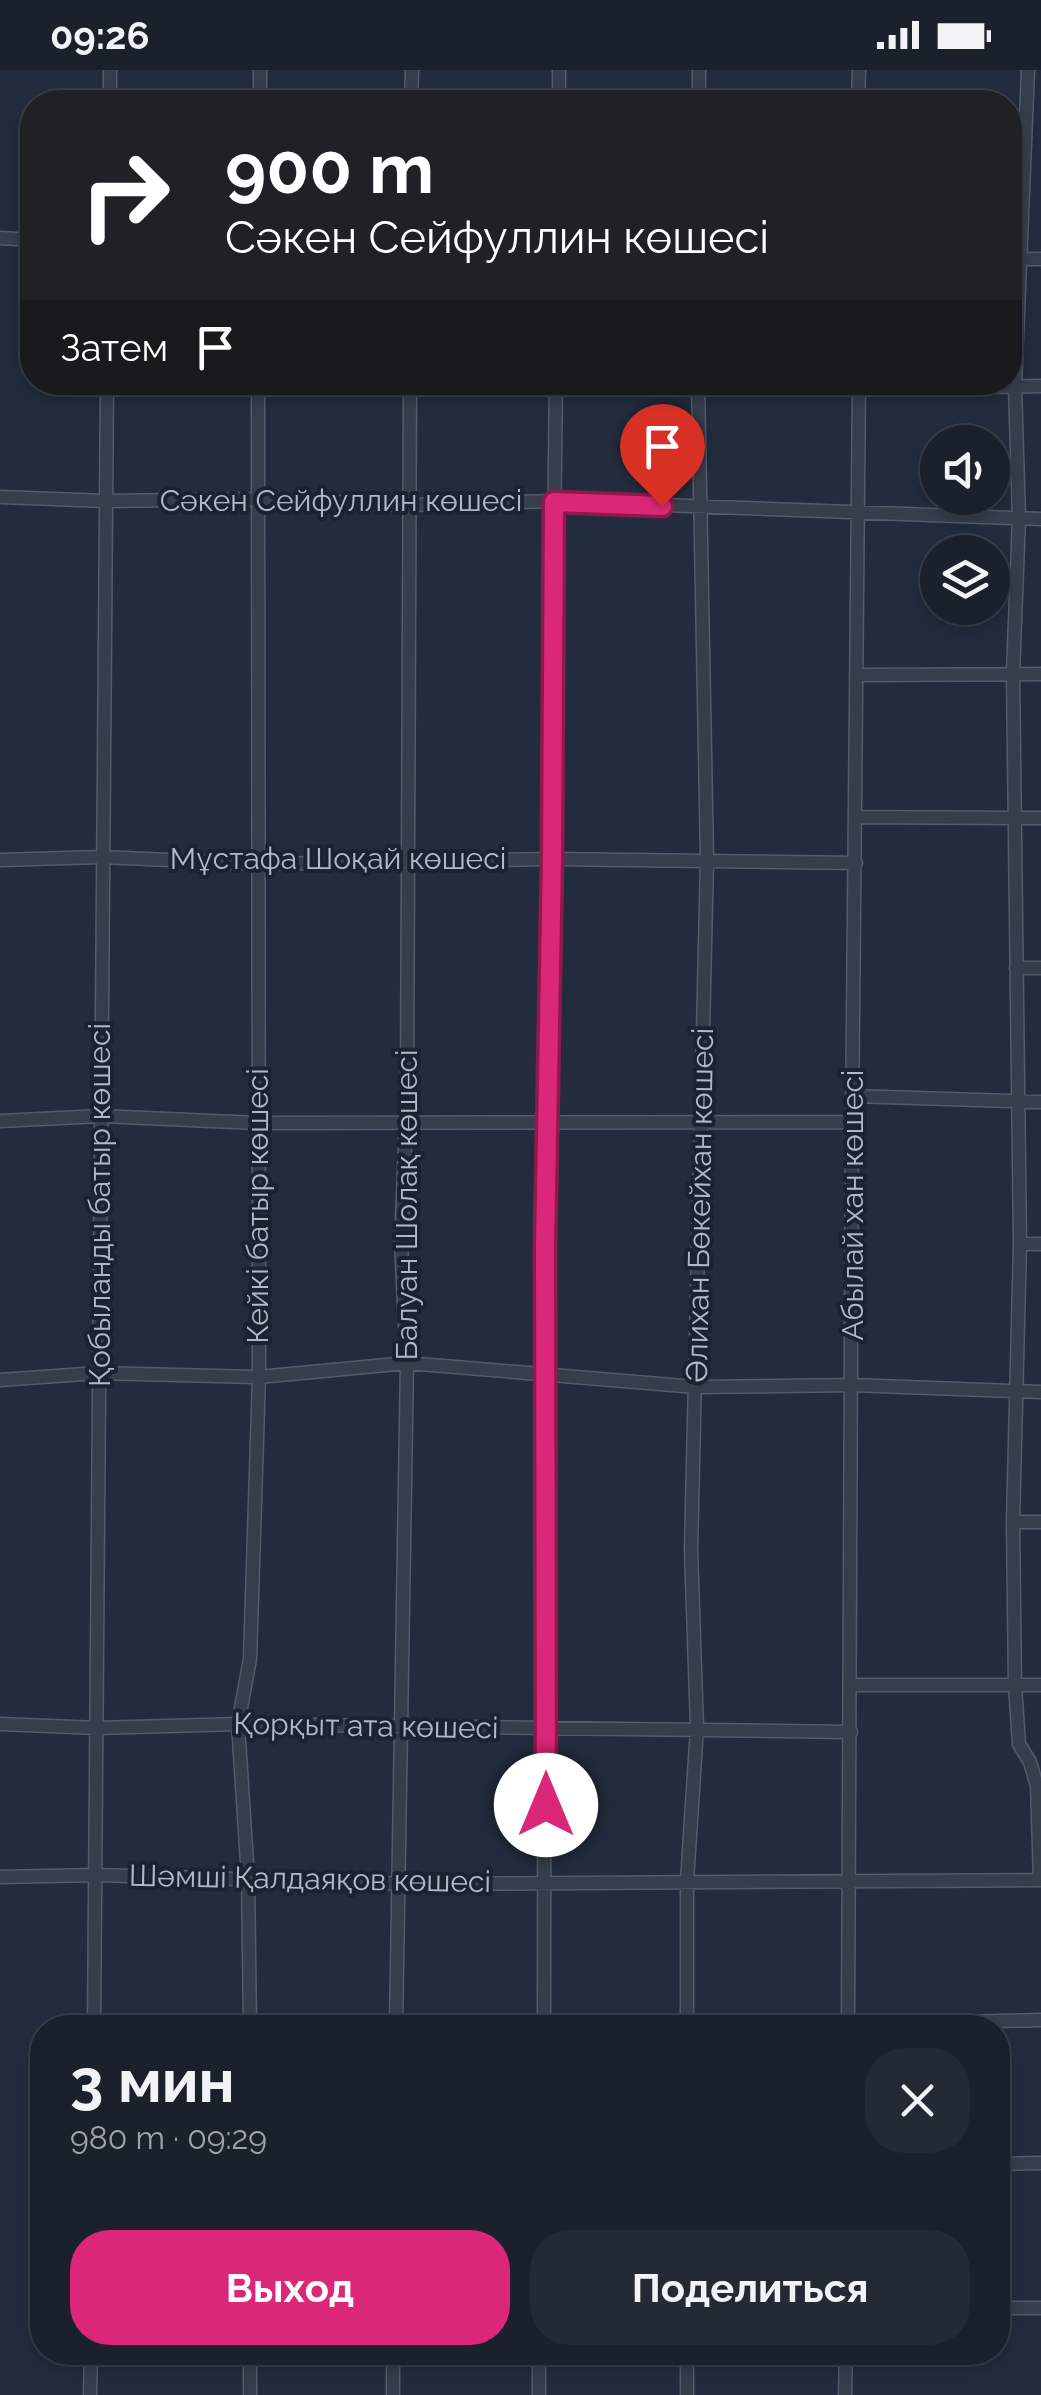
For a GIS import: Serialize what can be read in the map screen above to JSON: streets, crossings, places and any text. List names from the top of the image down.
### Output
{
  "streets": {
    "street": [
      "Сәкен Сейфуллин көшесі",
      "Мұстафа Шоқай көшесі",
      "Қобыланды батыр көшесі",
      "Балуан Шолақ көшесі",
      "Әлихан Бөкейхан көшесі",
      "Абылай хан көшесі",
      "Кейкі батыр көшесі",
      "Қорқыт ата көшесі",
      "Шәмші Қалдаяқов көшесі"
    ]
  },
  "crossings": [
    ["Сәкен Сейфуллин көшесі", "Қобыланды батыр көшесі"],
    ["Сәкен Сейфуллин көшесі", "Балуан Шолақ көшесі"],
    ["Сәкен Сейфуллин көшесі", "Әлихан Бөкейхан көшесі"],
    ["Сәкен Сейфуллин көшесі", "Абылай хан көшесі"],
    ["Сәкен Сейфуллин көшесі", "Кейкі батыр көшесі"],
    ["Мұстафа Шоқай көшесі", "Қобыланды батыр көшесі"],
    ["Мұстафа Шоқай көшесі", "Балуан Шолақ көшесі"],
    ["Мұстафа Шоқай көшесі", "Әлихан Бөкейхан көшесі"],
    ["Мұстафа Шоқай көшесі", "Абылай хан көшесі"],
    ["Мұстафа Шоқай көшесі", "Кейкі батыр көшесі"],
    ["Қобыланды батыр көшесі", "Қорқыт ата көшесі"],
    ["Қобыланды батыр көшесі", "Шәмші Қалдаяқов көшесі"],
    ["Балуан Шолақ көшесі", "Қорқыт ата көшесі"],
    ["Балуан Шолақ көшесі", "Шәмші Қалдаяқов көшесі"],
    ["Әлихан Бөкейхан көшесі", "Қорқыт ата көшесі"],
    ["Әлихан Бөкейхан көшесі", "Шәмші Қалдаяқов көшесі"],
    ["Абылай хан көшесі", "Қорқыт ата көшесі"],
    ["Абылай хан көшесі", "Шәмші Қалдаяқов көшесі"],
    ["Кейкі батыр көшесі", "Қорқыт ата көшесі"],
    ["Кейкі батыр көшесі", "Шәмші Қалдаяқов көшесі"]
  ],
  "page": {
    "status": "09:26",
    "turn": ["900 m", "Сәкен Сейфуллин көшесі"],
    "then": "Затем",
    "heading": ["3 мин", "980 m · 09:29"],
    "buttons": ["Выход", "Поделиться"]
  }
}
